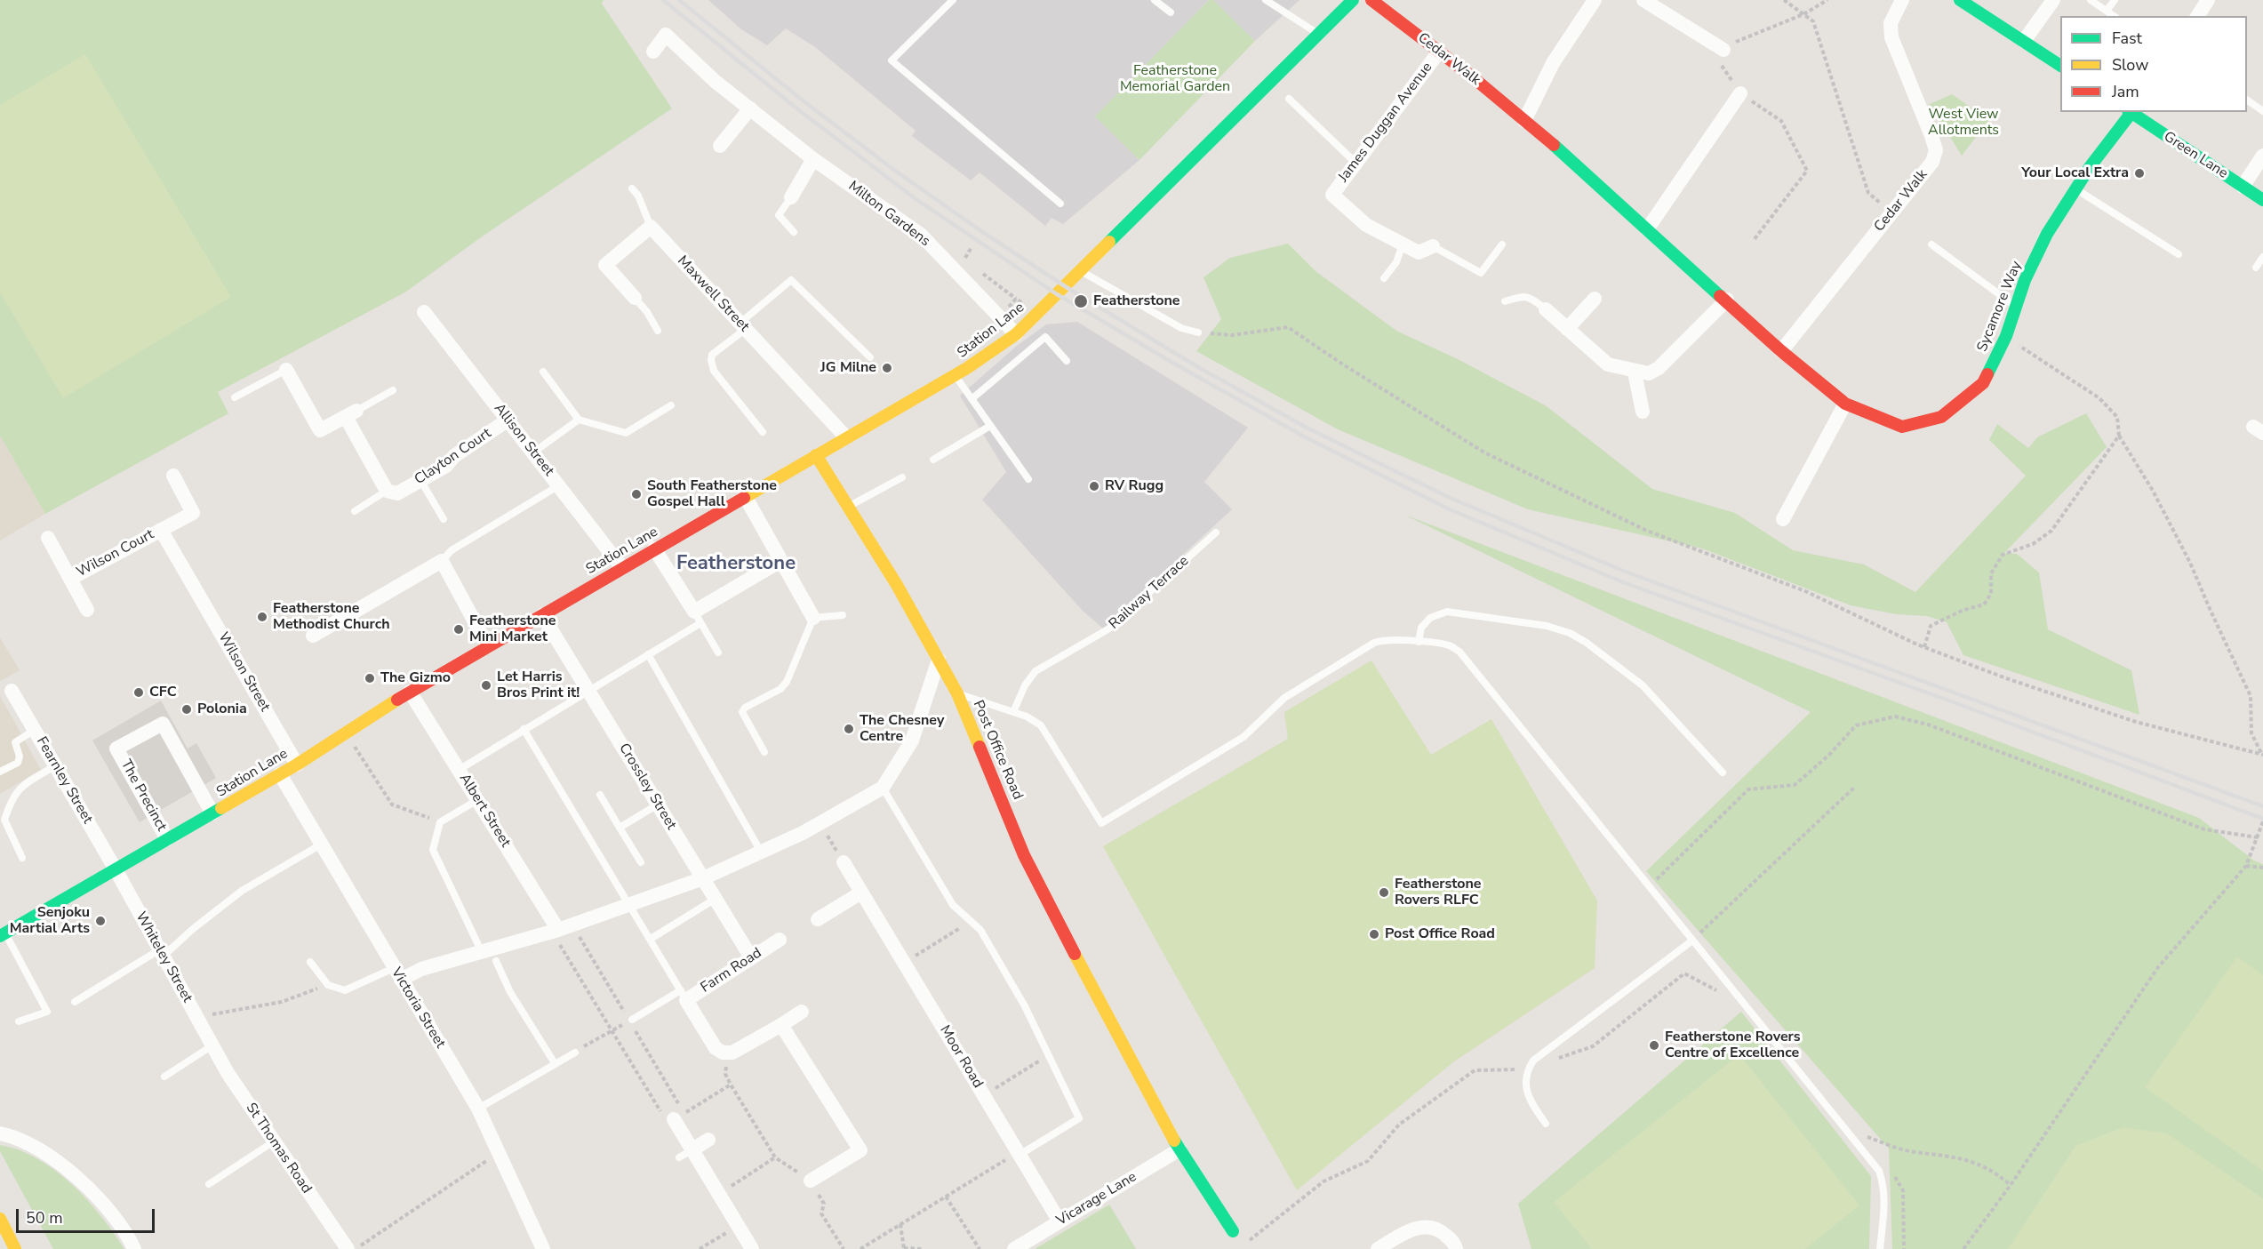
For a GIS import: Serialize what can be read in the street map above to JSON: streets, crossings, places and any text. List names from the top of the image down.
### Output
{
  "streets": {
    "main road": [
      "Cedar Walk",
      "Green Lane",
      "Sycamore Way",
      "Station Lane",
      "Post Office Road"
    ],
    "street": [
      "James Duggan Avenue",
      "Milton Gardens",
      "Maxwell Street",
      "Allison Street",
      "Clayton Court",
      "Wilson Court",
      "Wilson Street",
      "Fearnley Street",
      "Crossley Street",
      "The Precinct",
      "Albert Street",
      "Whiteley Street",
      "Farm Road",
      "Victoria Street",
      "Moor Road",
      "St Thomas Road",
      "Vicarage Lane"
    ],
    "lane": ["Railway Terrace"]
  },
  "crossings": [
    ["Cedar Walk", "James Duggan Avenue"],
    ["Cedar Walk", "Sycamore Way"],
    ["Green Lane", "Sycamore Way"],
    ["Milton Gardens", "Station Lane"],
    ["Maxwell Street", "Station Lane"],
    ["Station Lane", "Allison Street"],
    ["Station Lane", "Wilson Street"],
    ["Station Lane", "Post Office Road"],
    ["Station Lane", "Fearnley Street"],
    ["Station Lane", "Crossley Street"],
    ["Station Lane", "The Precinct"],
    ["Station Lane", "Albert Street"],
    ["Station Lane", "Whiteley Street"],
    ["Station Lane", "Victoria Street"],
    ["Allison Street", "Clayton Court"],
    ["Wilson Court", "Wilson Street"],
    ["Post Office Road", "Vicarage Lane"],
    ["Fearnley Street", "Whiteley Street"],
    ["Crossley Street", "Farm Road"],
    ["Whiteley Street", "St Thomas Road"],
    ["Moor Road", "Vicarage Lane"]
  ],
  "districts": ["Featherstone"],
  "parks": ["Featherstone Memorial Garden", "West View Allotments"],
  "places": [
    "Your Local Extra",
    "Featherstone",
    "JG Milne",
    "RV Rugg",
    "South Featherstone Gospel Hall",
    "Featherstone Methodist Church",
    "Featherstone Mini Market",
    "The Gizmo",
    "Let Harris Bros Print it!",
    "CFC",
    "Polonia",
    "The Chesney Centre",
    "Featherstone Rovers RLFC",
    "Senjoku Martial Arts",
    "Post Office Road",
    "Featherstone Rovers Centre of Excellence"
  ],
  "legend": ["Fast", "Slow", "Jam"],
  "scale_bar": "50 m"
}
